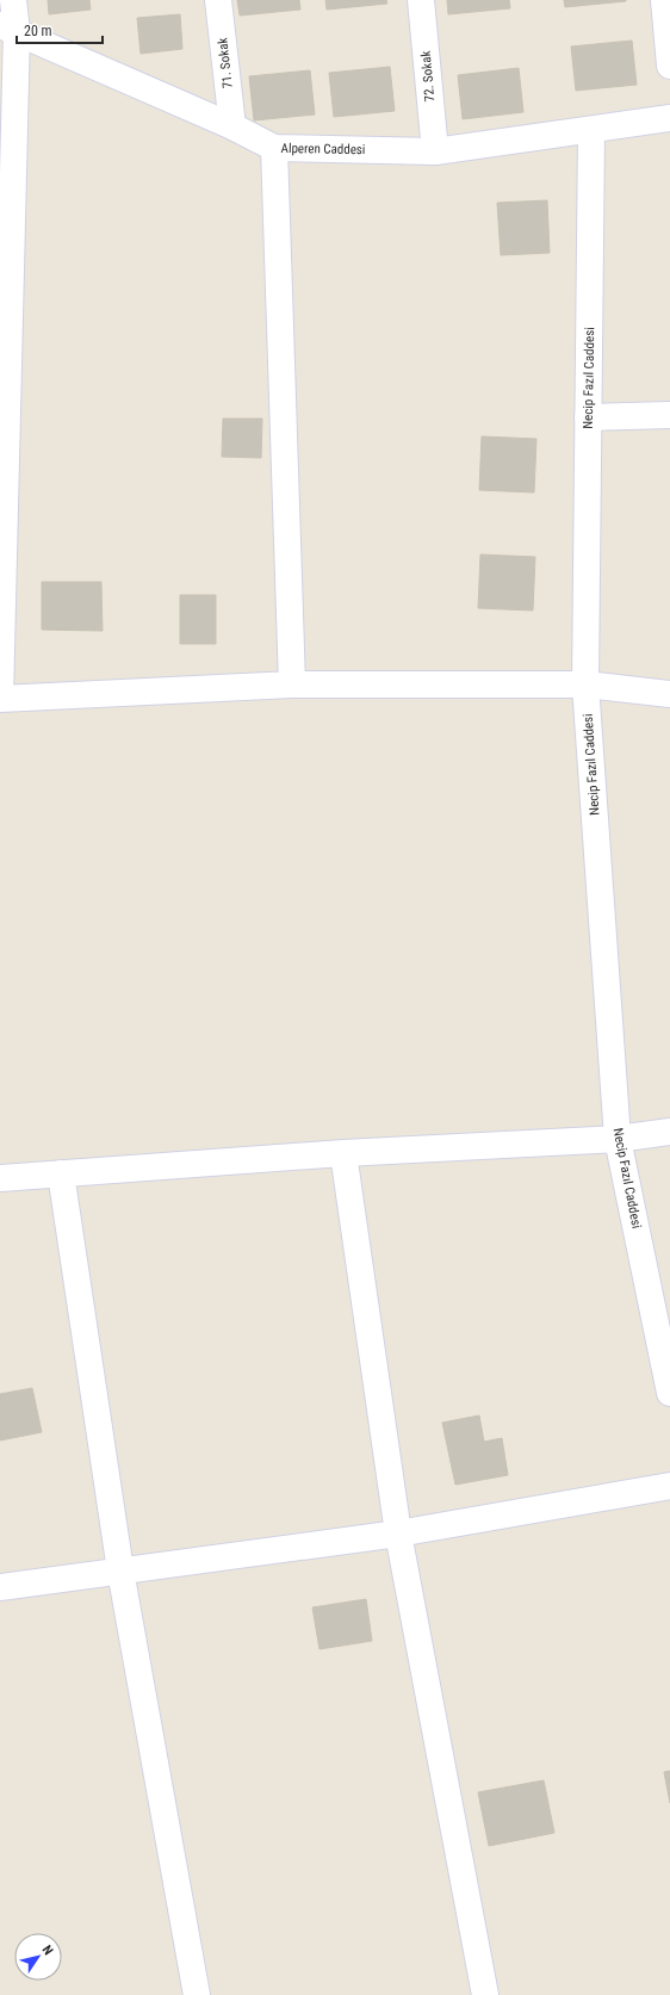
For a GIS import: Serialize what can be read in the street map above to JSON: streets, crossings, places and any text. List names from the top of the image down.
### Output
{
  "streets": {
    "street": [
      "71. Sokak",
      "72. Sokak",
      "Alperen Caddesi",
      "Necip Fazıl Caddesi"
    ]
  },
  "crossings": [
    ["71. Sokak", "Alperen Caddesi"],
    ["72. Sokak", "Alperen Caddesi"],
    ["Alperen Caddesi", "Necip Fazıl Caddesi"]
  ],
  "scale_bar": "20 m",
  "north": "top right"
}
